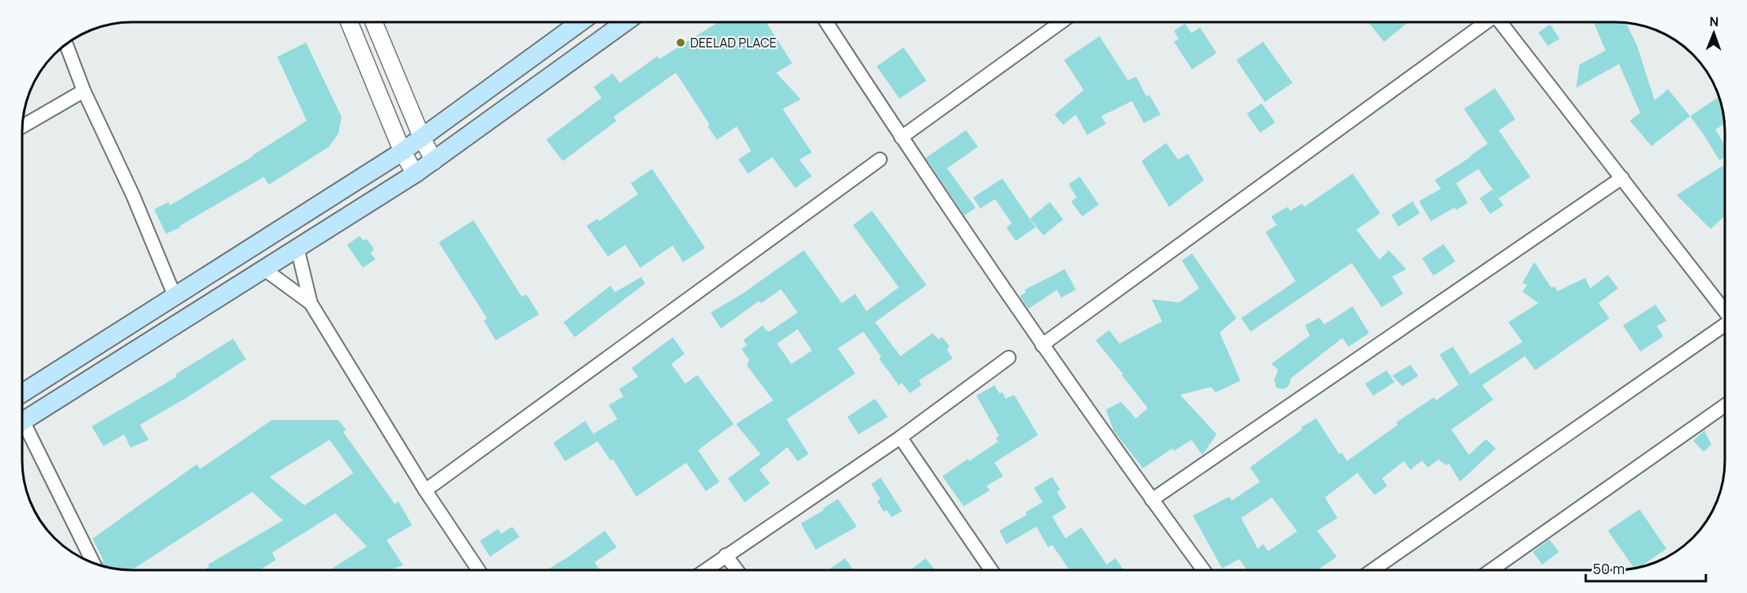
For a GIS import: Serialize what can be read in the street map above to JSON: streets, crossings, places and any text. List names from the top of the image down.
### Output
{
  "places": ["DEELAD PLACE"],
  "scale_bar": "50 m",
  "north": "top"
}
